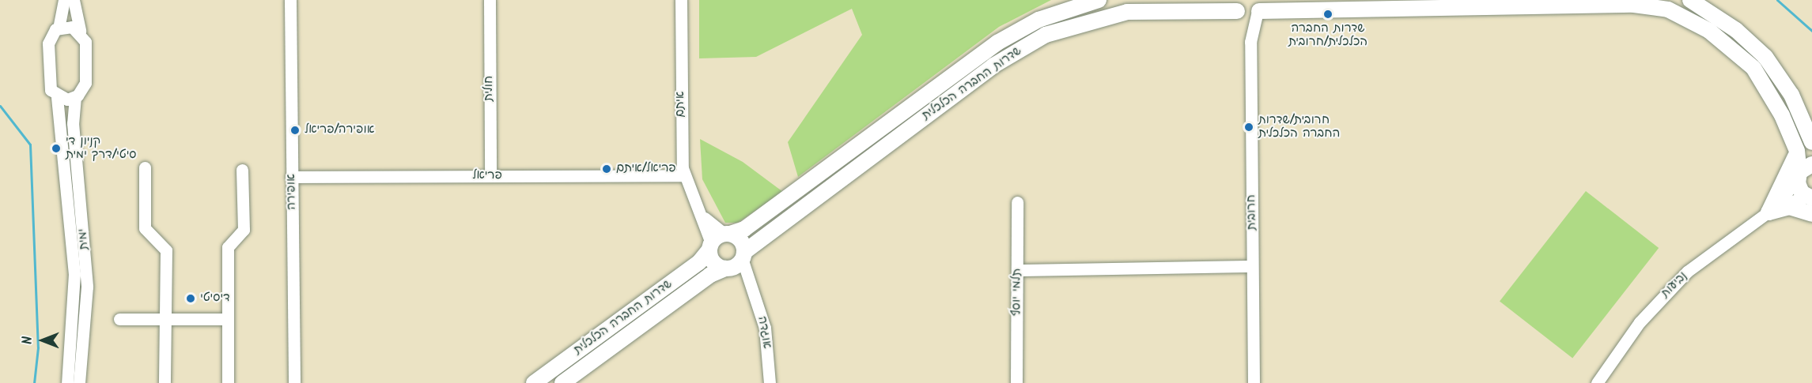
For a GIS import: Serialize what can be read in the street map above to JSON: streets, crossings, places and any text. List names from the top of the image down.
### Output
{
  "streets": {
    "main road": ["שדרות החברה הכלכלית"],
    "street": [
      "חולית",
      "איתם",
      "פריאל",
      "אופירה",
      "חרובית",
      "ימית",
      "נביעות",
      "תלמי יוסף",
      "אוגדה"
    ]
  },
  "crossings": [
    ["שדרות החברה הכלכלית", "איתם"],
    ["שדרות החברה הכלכלית", "חרובית"],
    ["שדרות החברה הכלכלית", "אוגדה"],
    ["חולית", "פריאל"],
    ["איתם", "פריאל"],
    ["פריאל", "אופירה"]
  ],
  "places": [
    "שדרות החברה הכלכלית/חרובית",
    "חרובית/שדרות החברה הכלכלית",
    "אופירה/פריאל",
    "קניון די סיטי/דרך ימית",
    "פריאל/איתם",
    "דיסיטי"
  ],
  "north": "left"
}
